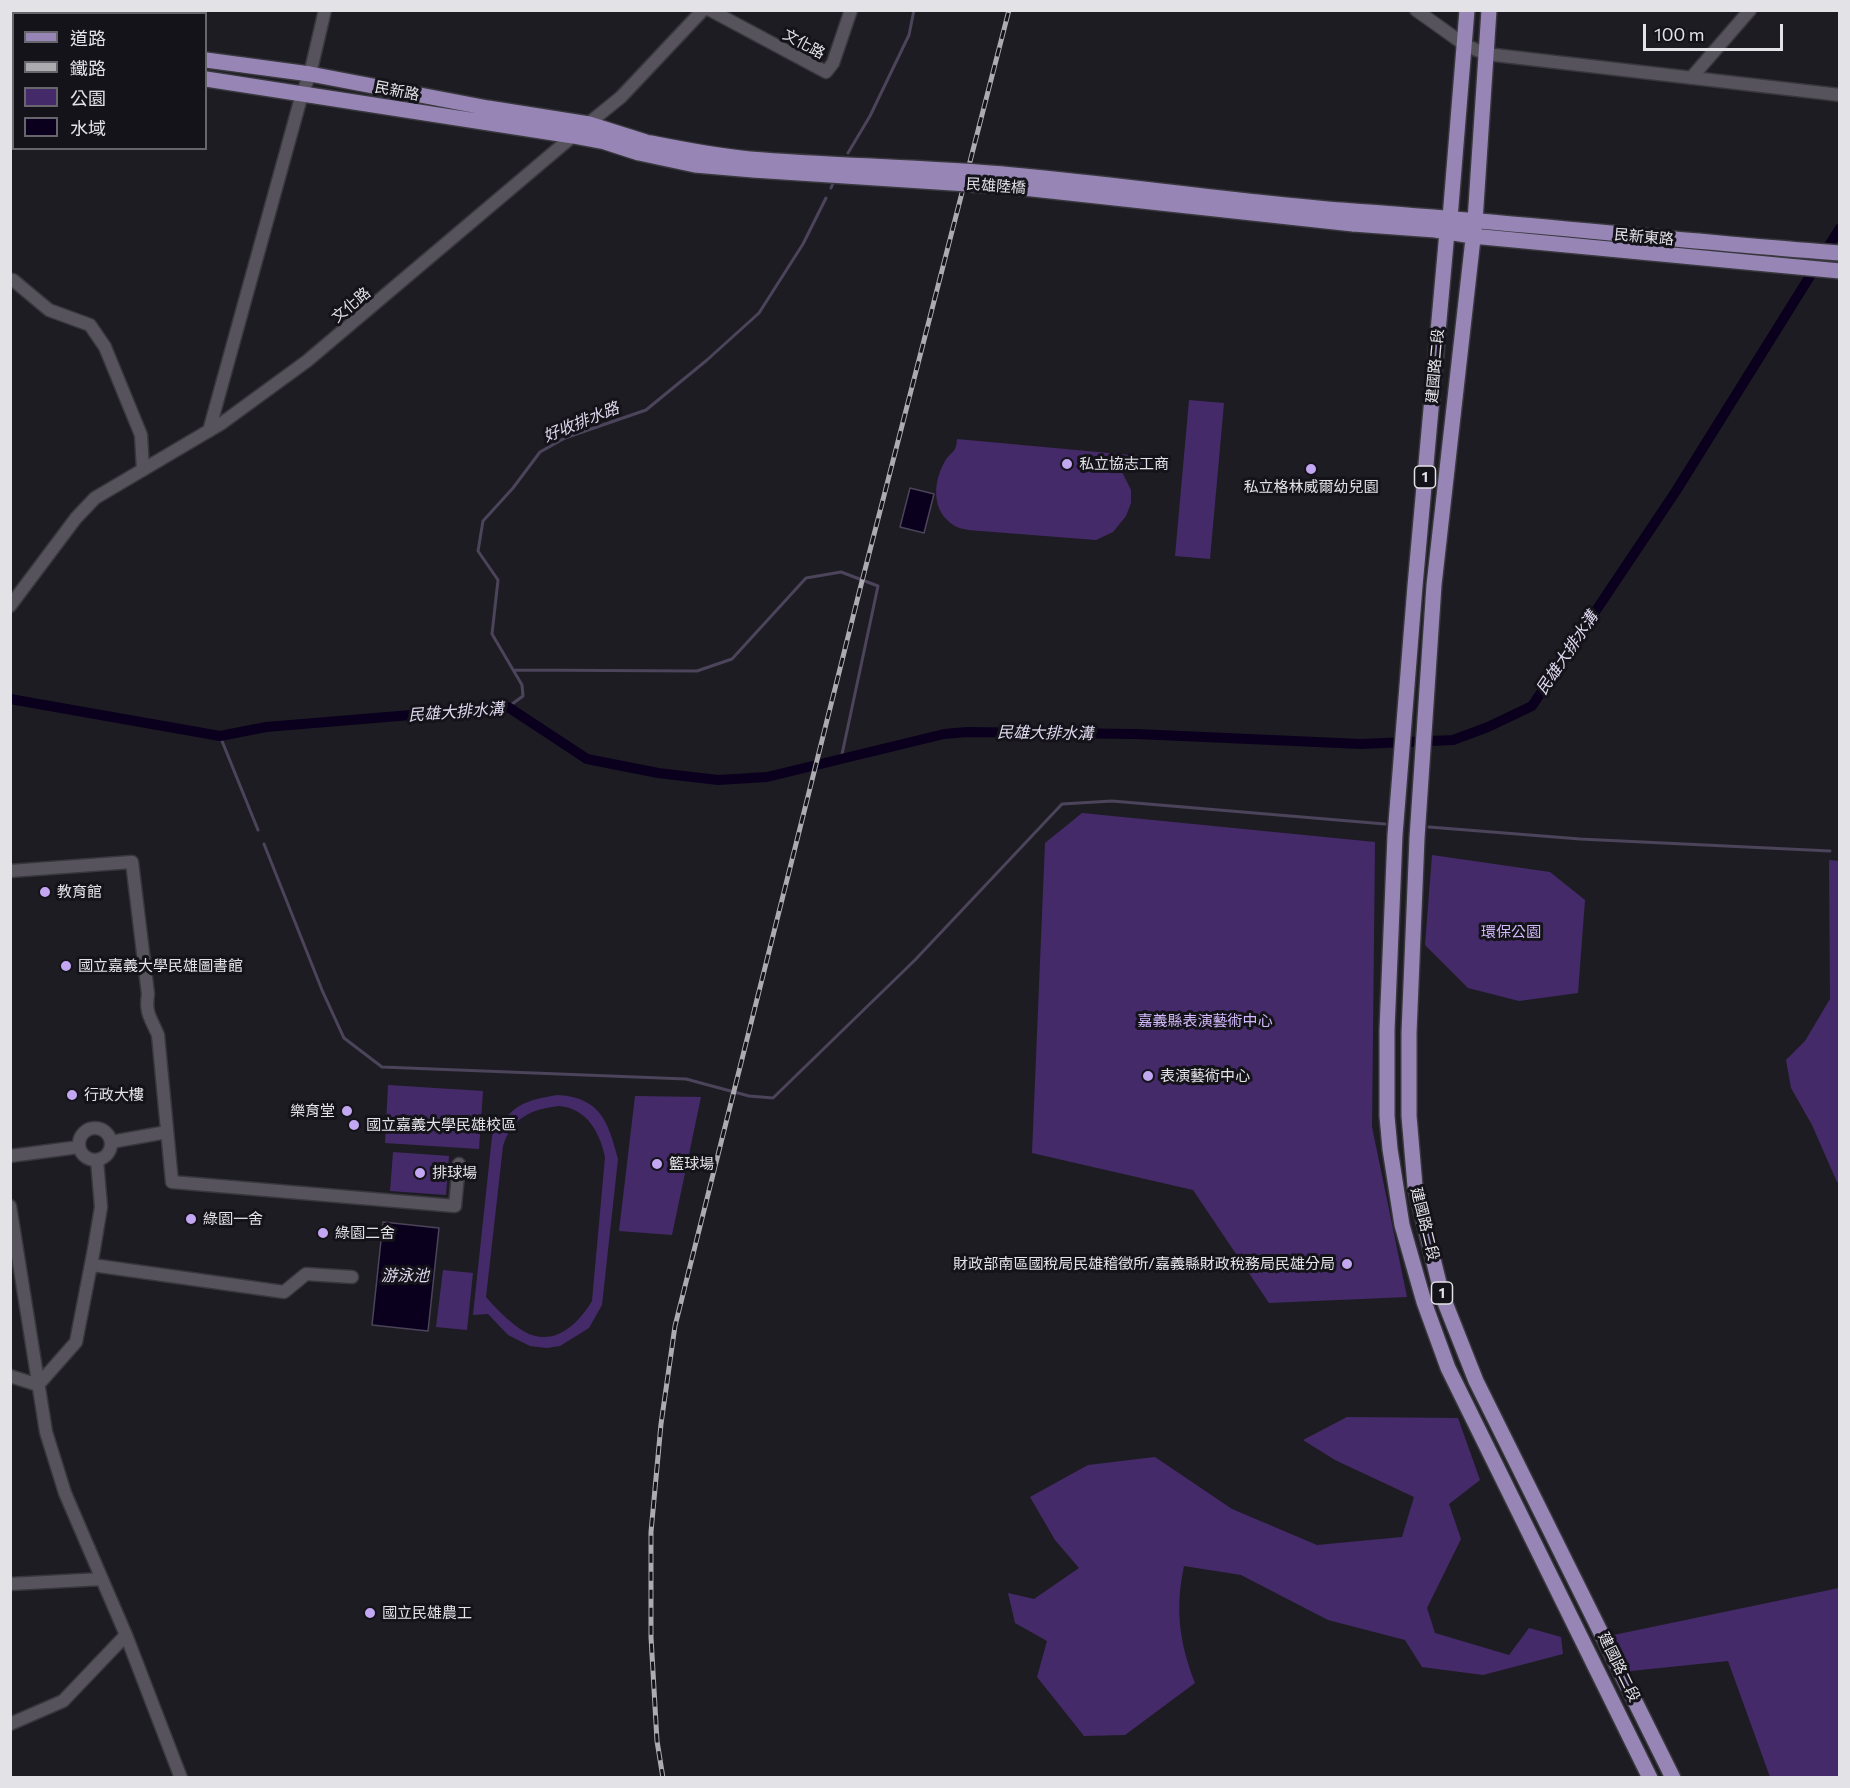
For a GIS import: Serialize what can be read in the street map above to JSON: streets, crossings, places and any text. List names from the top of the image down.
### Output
{
  "streets": {
    "main road": [
      "民新路",
      "民雄陸橋",
      "民新東路",
      "建國路二段",
      "1"
    ],
    "street": ["文化路"]
  },
  "crossings": [
    ["文化路", "民新路"],
    ["民新路", "民雄陸橋"],
    ["民雄陸橋", "民新東路"],
    ["民雄陸橋", "建國路二段"],
    ["民新東路", "建國路二段"]
  ],
  "water": ["好收排水路", "民雄大排水溝", "游泳池"],
  "parks": ["環保公園", "嘉義縣表演藝術中心"],
  "places": [
    "私立協志工商",
    "私立格林威爾幼兒園",
    "教育館",
    "國立嘉義大學民雄圖書館",
    "表演藝術中心",
    "行政大樓",
    "樂育堂",
    "國立嘉義大學民雄校區",
    "籃球場",
    "排球場",
    "綠園一舍",
    "綠園二舍",
    "財政部南區國稅局民雄稽徵所/嘉義縣財政稅務局民雄分局",
    "國立民雄農工"
  ],
  "legend": [
    "道路",
    "鐵路",
    "公園",
    "水域"
  ],
  "scale_bar": "100 m"
}
